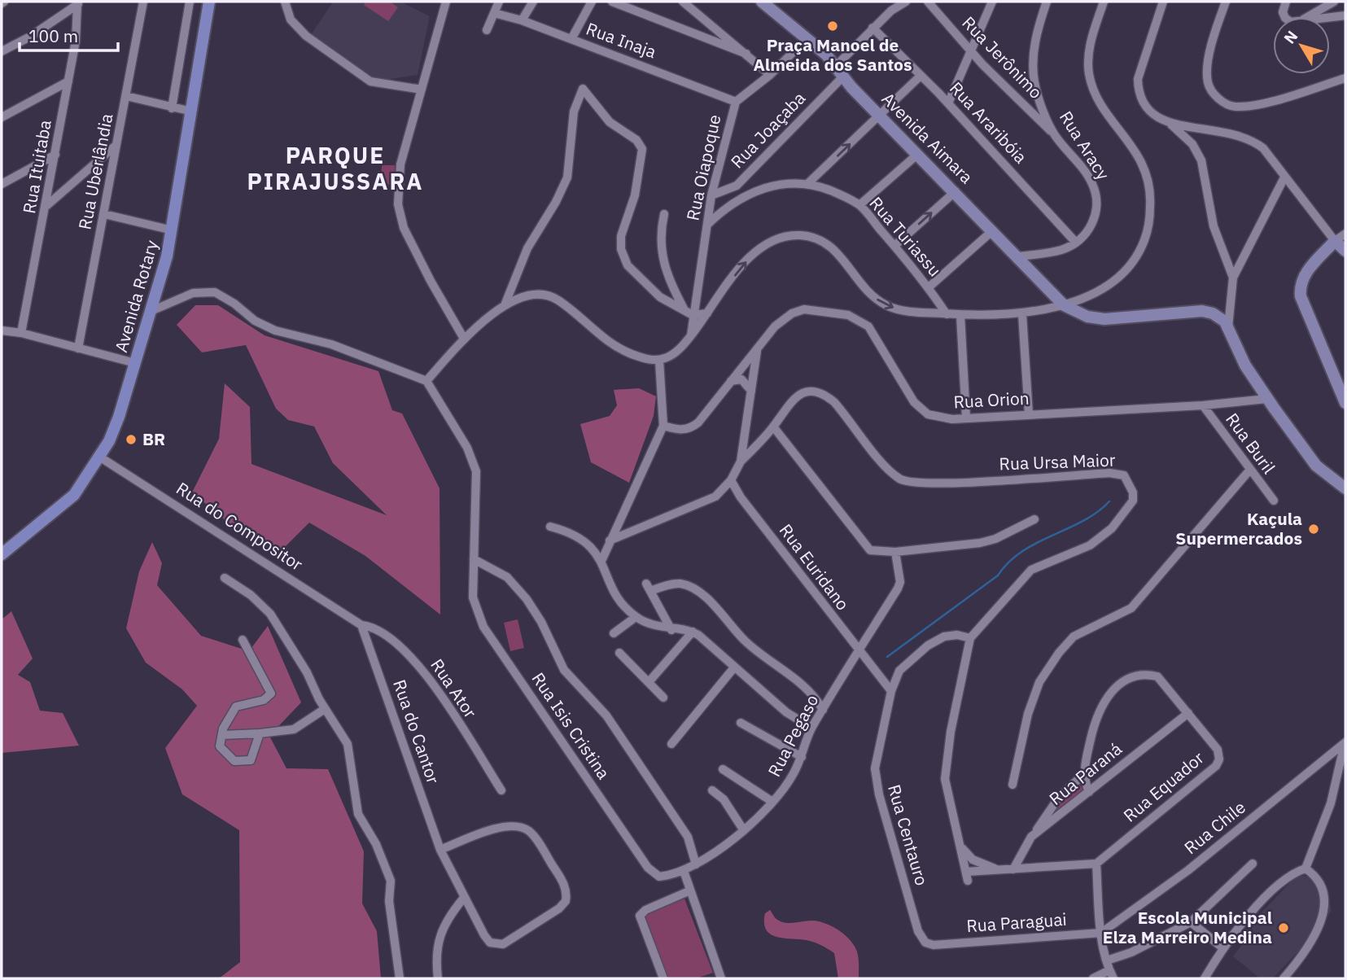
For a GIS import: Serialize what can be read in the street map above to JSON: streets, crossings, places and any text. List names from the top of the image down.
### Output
{
  "streets": {
    "main road": ["Avenida Aimara", "Avenida Rotary"],
    "street": [
      "Rua Inaja",
      "Rua Jerônimo",
      "Rua Araribóia",
      "Rua Joaçaba",
      "Rua Aracy",
      "Rua Ituitaba",
      "Rua Oiapoque",
      "Rua Uberlândia",
      "Rua Turiassu",
      "Rua Orion",
      "Rua Buril",
      "Rua Ursa Maior",
      "Rua do Compositor",
      "Rua Euridano",
      "Rua Ator",
      "Rua Isis Cristina",
      "Rua do Cantor",
      "Rua Pegaso",
      "Rua Paraná",
      "Rua Equador",
      "Rua Chile",
      "Rua Centauro",
      "Rua Paraguai"
    ]
  },
  "crossings": [
    ["Rua Inaja", "Rua Oiapoque"],
    ["Rua Jerônimo", "Rua Aracy"],
    ["Rua Araribóia", "Rua Aracy"],
    ["Rua Joaçaba", "Avenida Aimara"],
    ["Rua Joaçaba", "Rua Oiapoque"],
    ["Avenida Aimara", "Rua Oiapoque"],
    ["Rua Oiapoque", "Rua Turiassu"],
    ["Avenida Rotary", "Rua do Compositor"],
    ["Rua Orion", "Rua Buril"],
    ["Rua do Compositor", "Rua Ator"],
    ["Rua do Compositor", "Rua do Cantor"],
    ["Rua Euridano", "Rua Pegaso"],
    ["Rua Euridano", "Rua Centauro"],
    ["Rua Ator", "Rua do Cantor"],
    ["Rua Isis Cristina", "Rua Pegaso"],
    ["Rua Paraná", "Rua Equador"],
    ["Rua Chile", "Rua Paraguai"],
    ["Rua Centauro", "Rua Paraguai"]
  ],
  "districts": ["PARQUE PIRAJUSSARA"],
  "places": [
    "Praça Manoel de Almeida dos Santos",
    "BR",
    "Kaçula Supermercados",
    "Escola Municipal Elza Marreiro Medina"
  ],
  "scale_bar": "100 m",
  "north": "top left"
}
